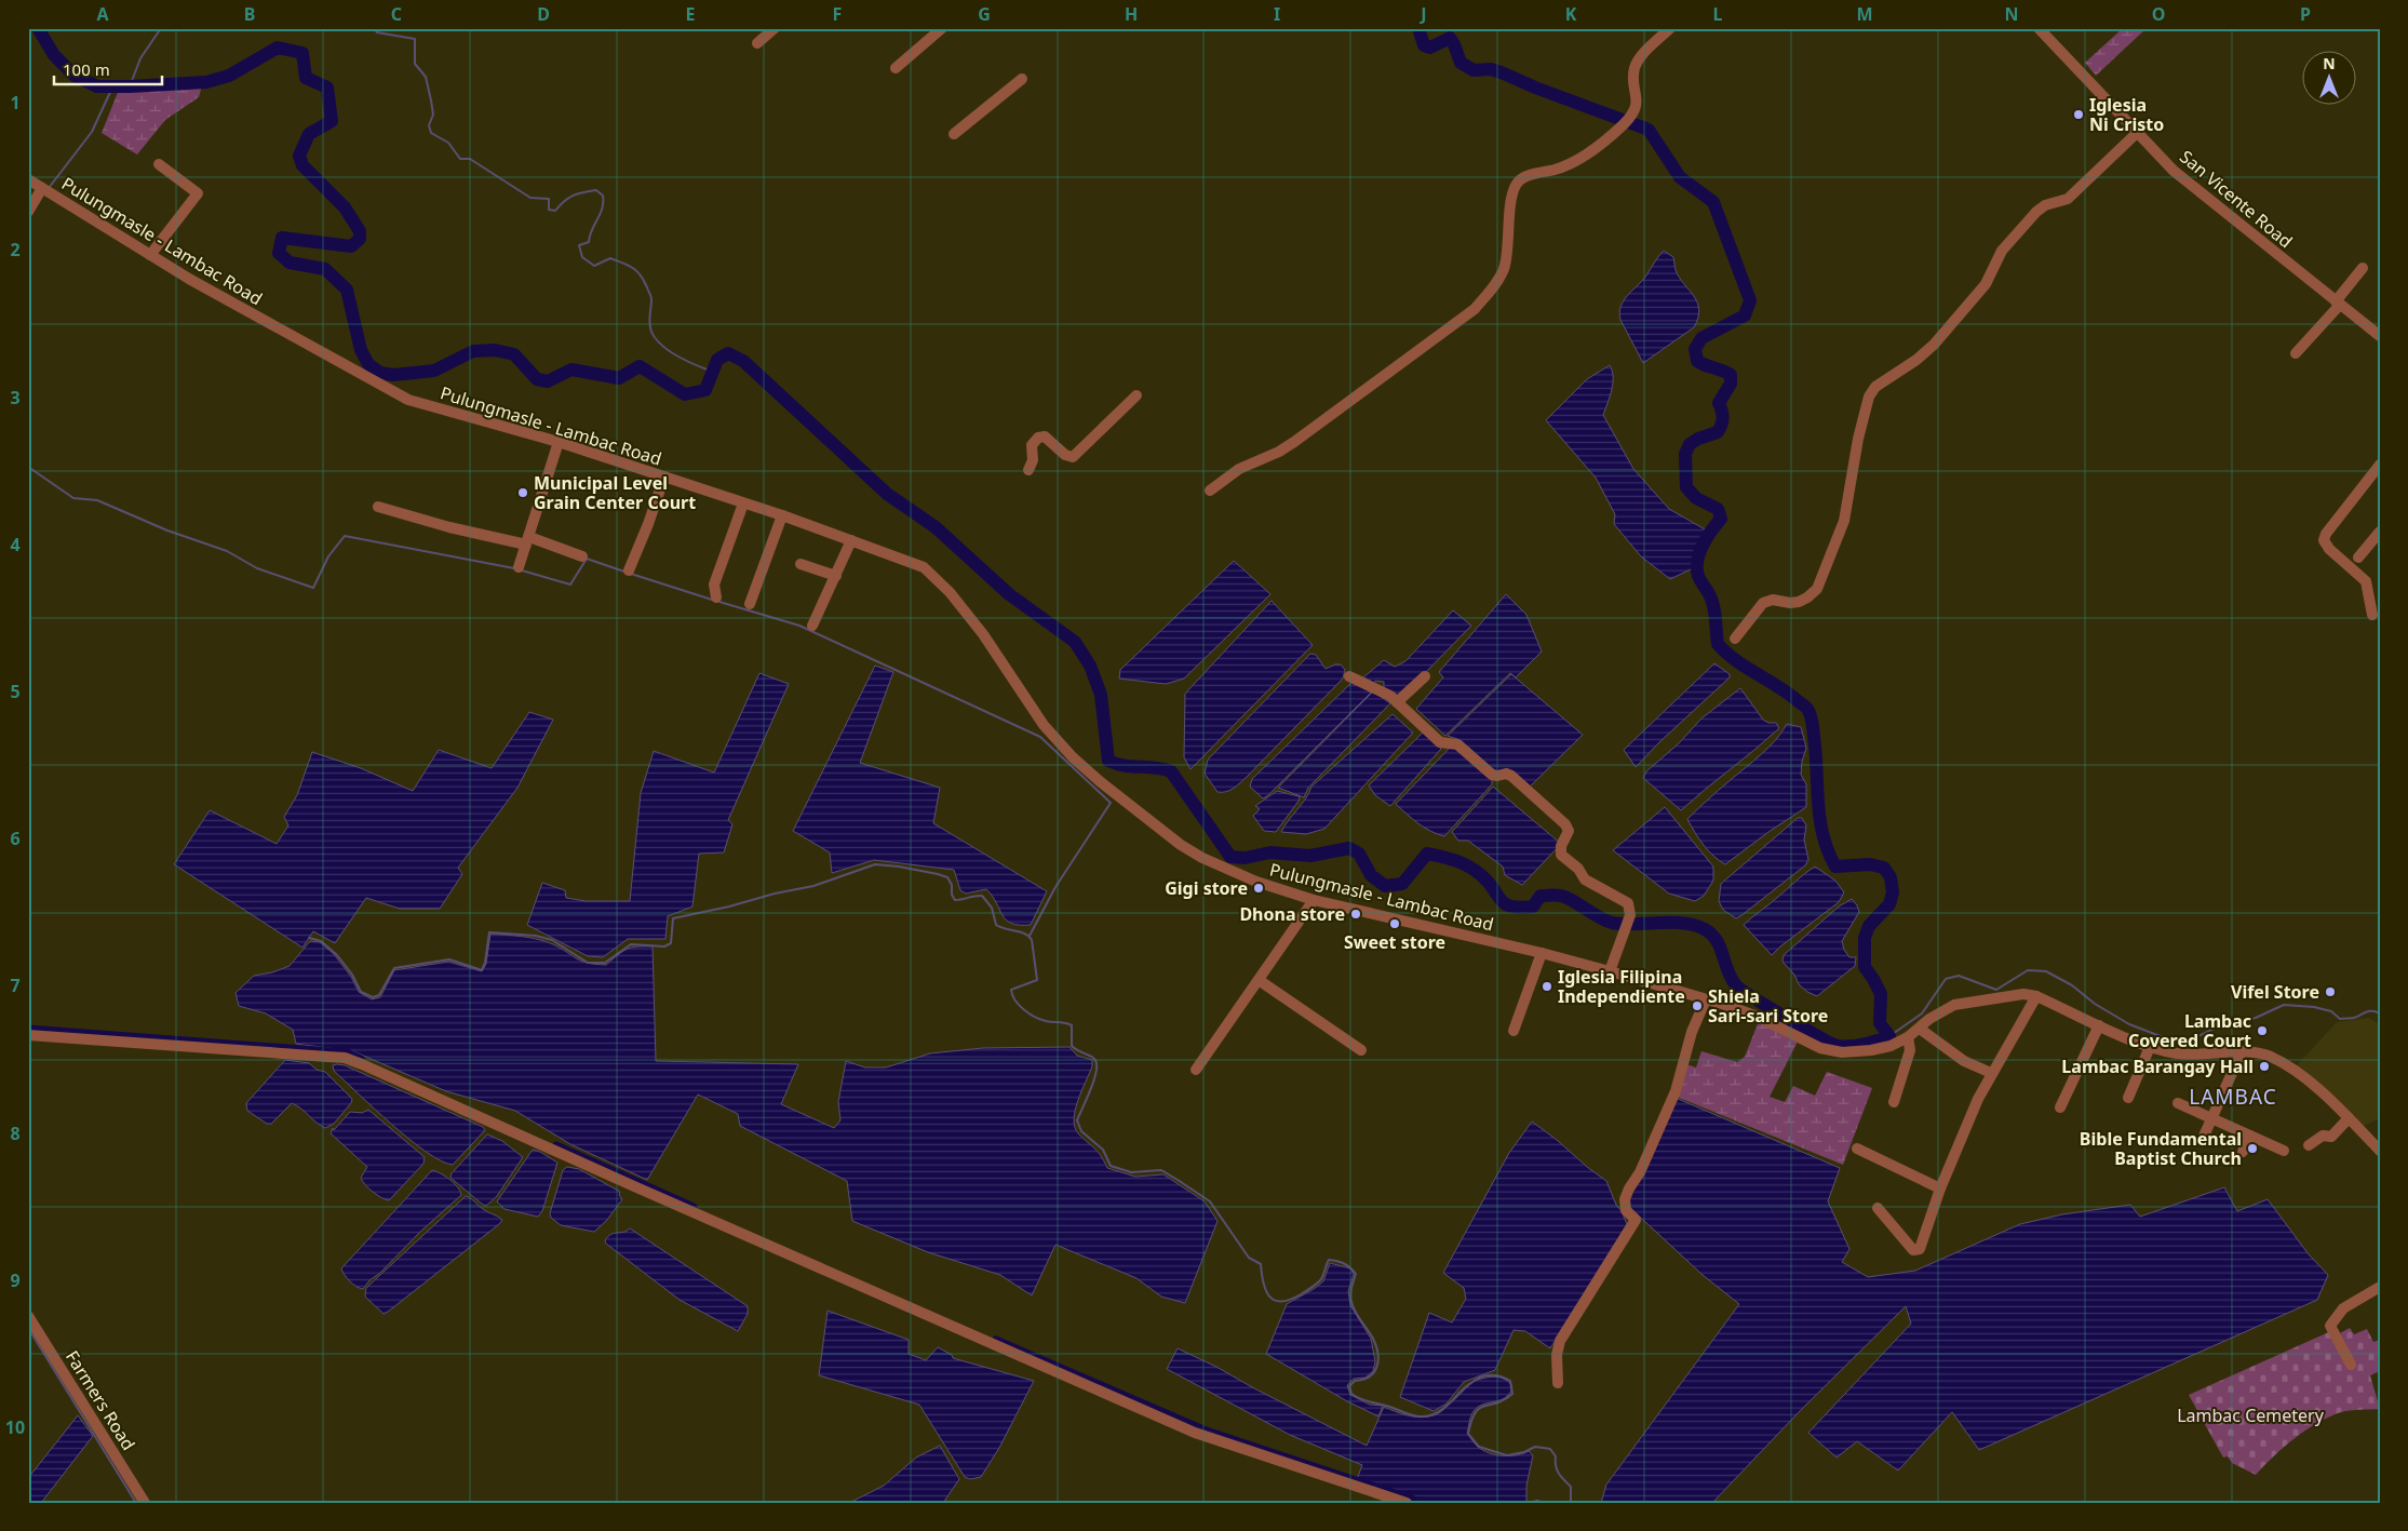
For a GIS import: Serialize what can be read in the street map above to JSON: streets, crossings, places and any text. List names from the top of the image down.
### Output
{
  "streets": {
    "street": ["San Vicente Road", "Pulungmasle - Lambac Road", "Farmers Road"]
  },
  "districts": ["LAMBAC"],
  "parks": ["Lambac Cemetery"],
  "places": [
    "Iglesia Ni Cristo",
    "Municipal Level Grain Center Court",
    "Gigi store",
    "Dhona store",
    "Sweet store",
    "Iglesia Filipina Independiente",
    "Vifel Store",
    "Shiela Sari-sari Store",
    "Lambac Covered Court",
    "Lambac Barangay Hall",
    "Bible Fundamental Baptist Church"
  ],
  "scale_bar": "100 m",
  "north": "top",
  "grid": {
    "columns": [
      "A",
      "B",
      "C",
      "D",
      "E",
      "F",
      "G",
      "H",
      "I",
      "J",
      "K",
      "L",
      "M",
      "N",
      "O",
      "P"
    ],
    "rows": [
      "1",
      "2",
      "3",
      "4",
      "5",
      "6",
      "7",
      "8",
      "9",
      "10"
    ]
  }
}
